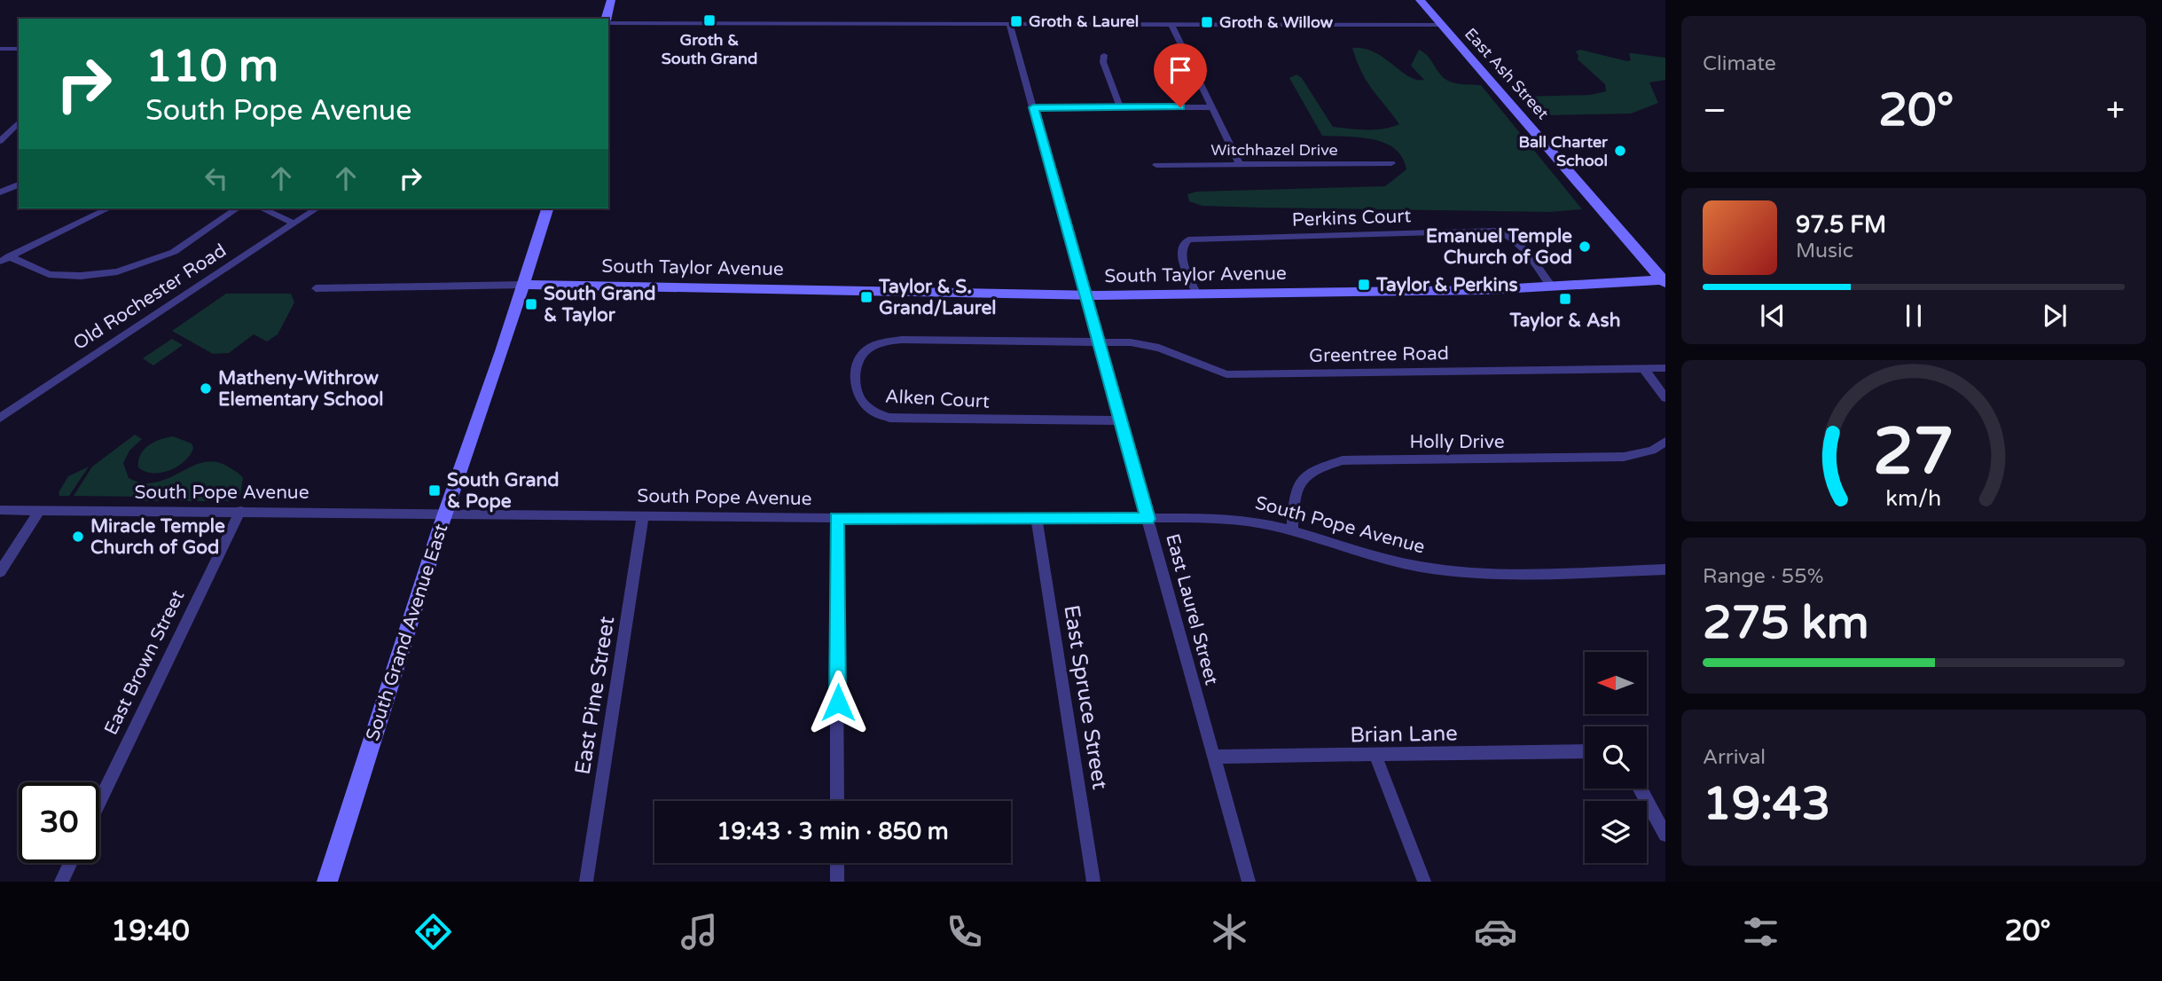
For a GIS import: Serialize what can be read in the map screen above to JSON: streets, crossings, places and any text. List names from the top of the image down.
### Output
{
  "streets": {
    "street": [
      "East Ash Street",
      "Witchhazel Drive",
      "Perkins Court",
      "South Taylor Avenue",
      "Old Rochester Road",
      "Greentree Road",
      "Alken Court",
      "Holly Drive",
      "South Pope Avenue",
      "East Laurel Street",
      "South Grand Avenue East",
      "East Brown Street",
      "East Pine Street",
      "East Spruce Street",
      "Brian Lane"
    ]
  },
  "crossings": [
    ["East Ash Street", "South Taylor Avenue"],
    ["Perkins Court", "South Taylor Avenue"],
    ["South Taylor Avenue", "East Laurel Street"],
    ["South Taylor Avenue", "South Grand Avenue East"],
    ["Greentree Road", "Alken Court"],
    ["Greentree Road", "East Laurel Street"],
    ["Alken Court", "East Laurel Street"],
    ["Holly Drive", "South Pope Avenue"],
    ["South Pope Avenue", "East Laurel Street"],
    ["South Pope Avenue", "South Grand Avenue East"],
    ["South Pope Avenue", "East Brown Street"],
    ["South Pope Avenue", "East Pine Street"],
    ["South Pope Avenue", "East Spruce Street"],
    ["East Laurel Street", "Brian Lane"]
  ],
  "places": {
    "transit": [
      "Groth & South Grand",
      "Groth & Laurel",
      "Groth & Willow",
      "Taylor & Perkins",
      "Taylor & S. Grand/Laurel",
      "Taylor & Ash",
      "South Grand & Taylor",
      "South Grand & Pope"
    ],
    "other": [
      "Ball Charter School",
      "Emanuel Temple Church of God",
      "Matheny-Withrow Elementary School",
      "Miracle Temple Church of God"
    ]
  },
  "north": "left",
  "page": {
    "tile": [
      "Climate",
      ["Range · 55%", "275 km"],
      ["Arrival", "19:43"]
    ],
    "turn": ["110 m", "South Pope Avenue"],
    "heat": ["−", "20°", "+"],
    "song": ["97.5 FM", "Music"],
    "limit": "30",
    "trip": "19:43 · 3 min · 850 m",
    "tabs": ["19:40", "20°"],
    "gauge": ["27", "km/h"]
  }
}
